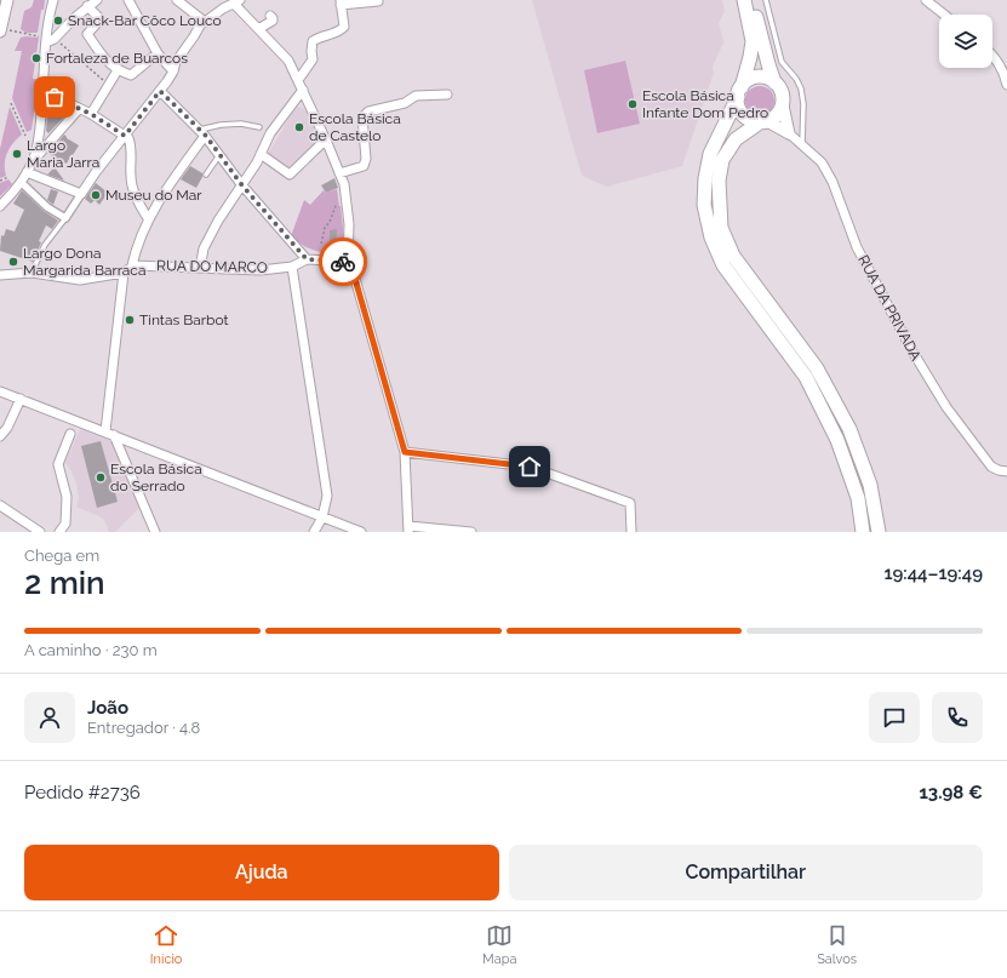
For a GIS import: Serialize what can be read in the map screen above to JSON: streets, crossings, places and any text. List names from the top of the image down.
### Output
{
  "streets": {
    "street": ["RUA DO MARCO", "RUA DA PRIVADA"]
  },
  "places": [
    "Snack-Bar Côco Louco",
    "Fortaleza de Buarcos",
    "Escola Básica Infante Dom Pedro",
    "Escola Básica de Castelo",
    "Largo Maria Jarra",
    "Museu do Mar",
    "Largo Dona Margarida Barraca",
    "Tintas Barbot",
    "Escola Básica do Serrado"
  ],
  "page": {
    "heading": ["2 min", "Chega em", "19:44–19:49"],
    "panel": [
      "João",
      "Entregador · 4.8",
      "Pedido #2736",
      "13.98 €"
    ],
    "bar": "A caminho · 230 m",
    "buttons": ["Ajuda", "Compartilhar"],
    "tabs": ["Início", "Mapa", "Salvos"]
  }
}
